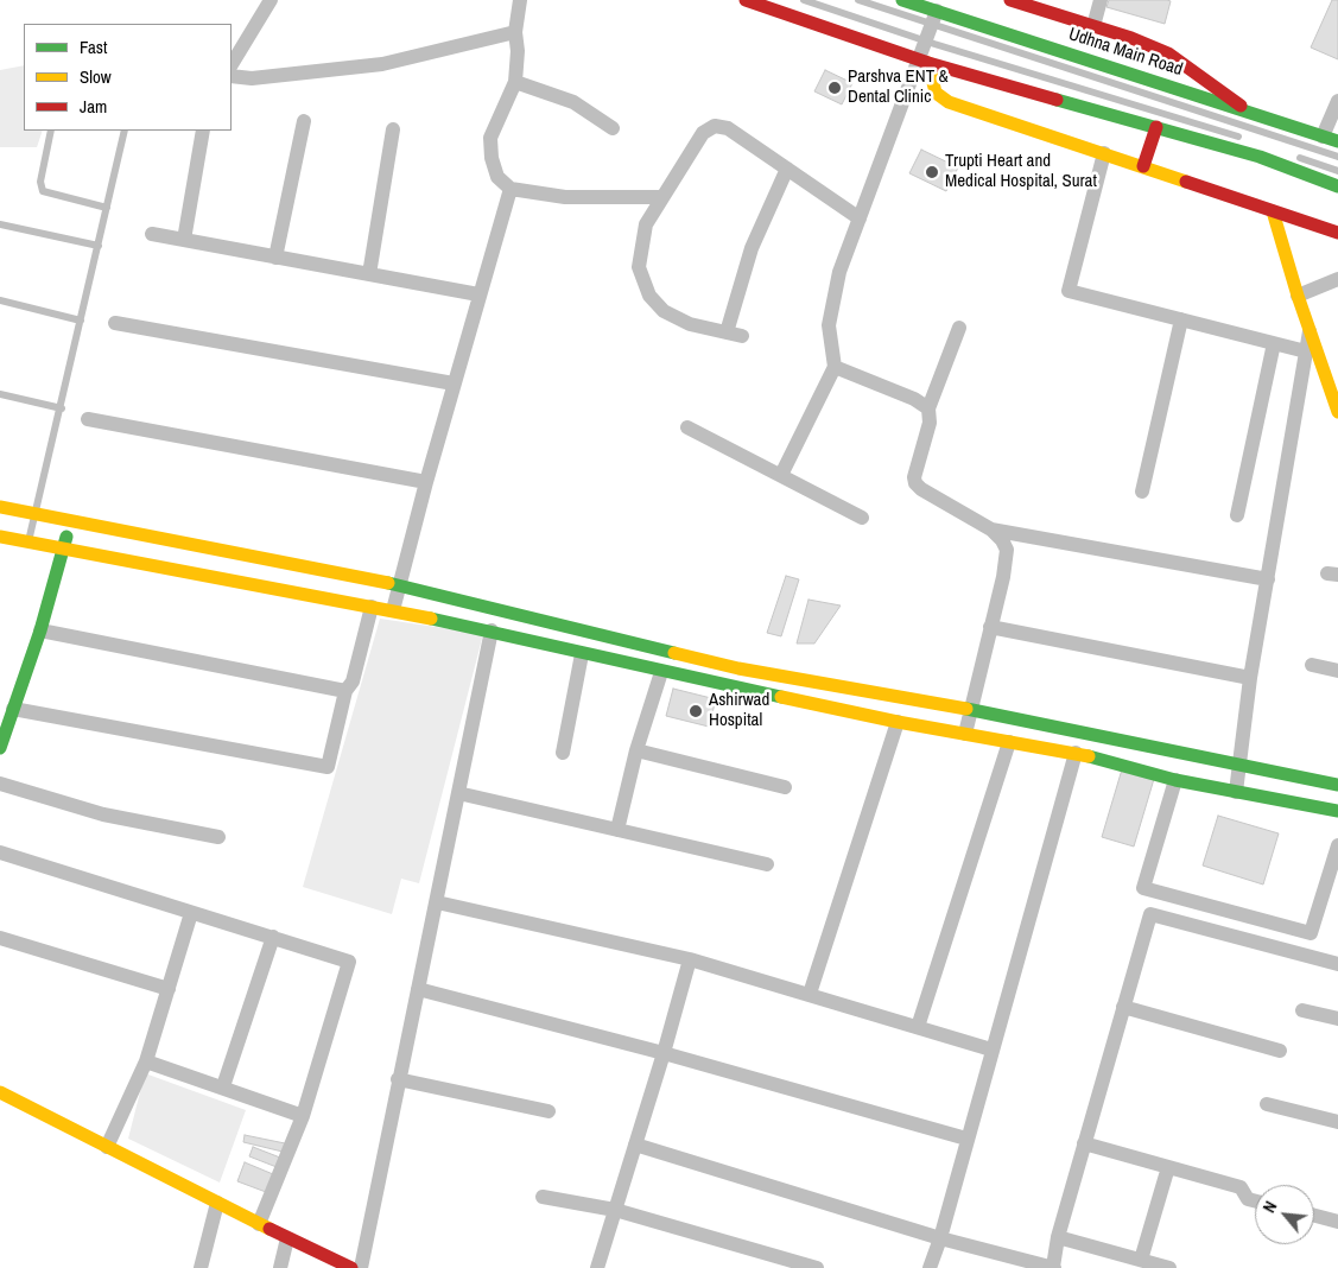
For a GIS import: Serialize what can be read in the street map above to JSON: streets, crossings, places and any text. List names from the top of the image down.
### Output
{
  "streets": {
    "main road": ["Udhna Main Road"]
  },
  "places": ["Parshva ENT & Dental Clinic", "Trupti Heart and Medical Hospital, Surat", "Ashirwad Hospital"],
  "legend": ["Fast", "Slow", "Jam"],
  "north": "top left"
}
